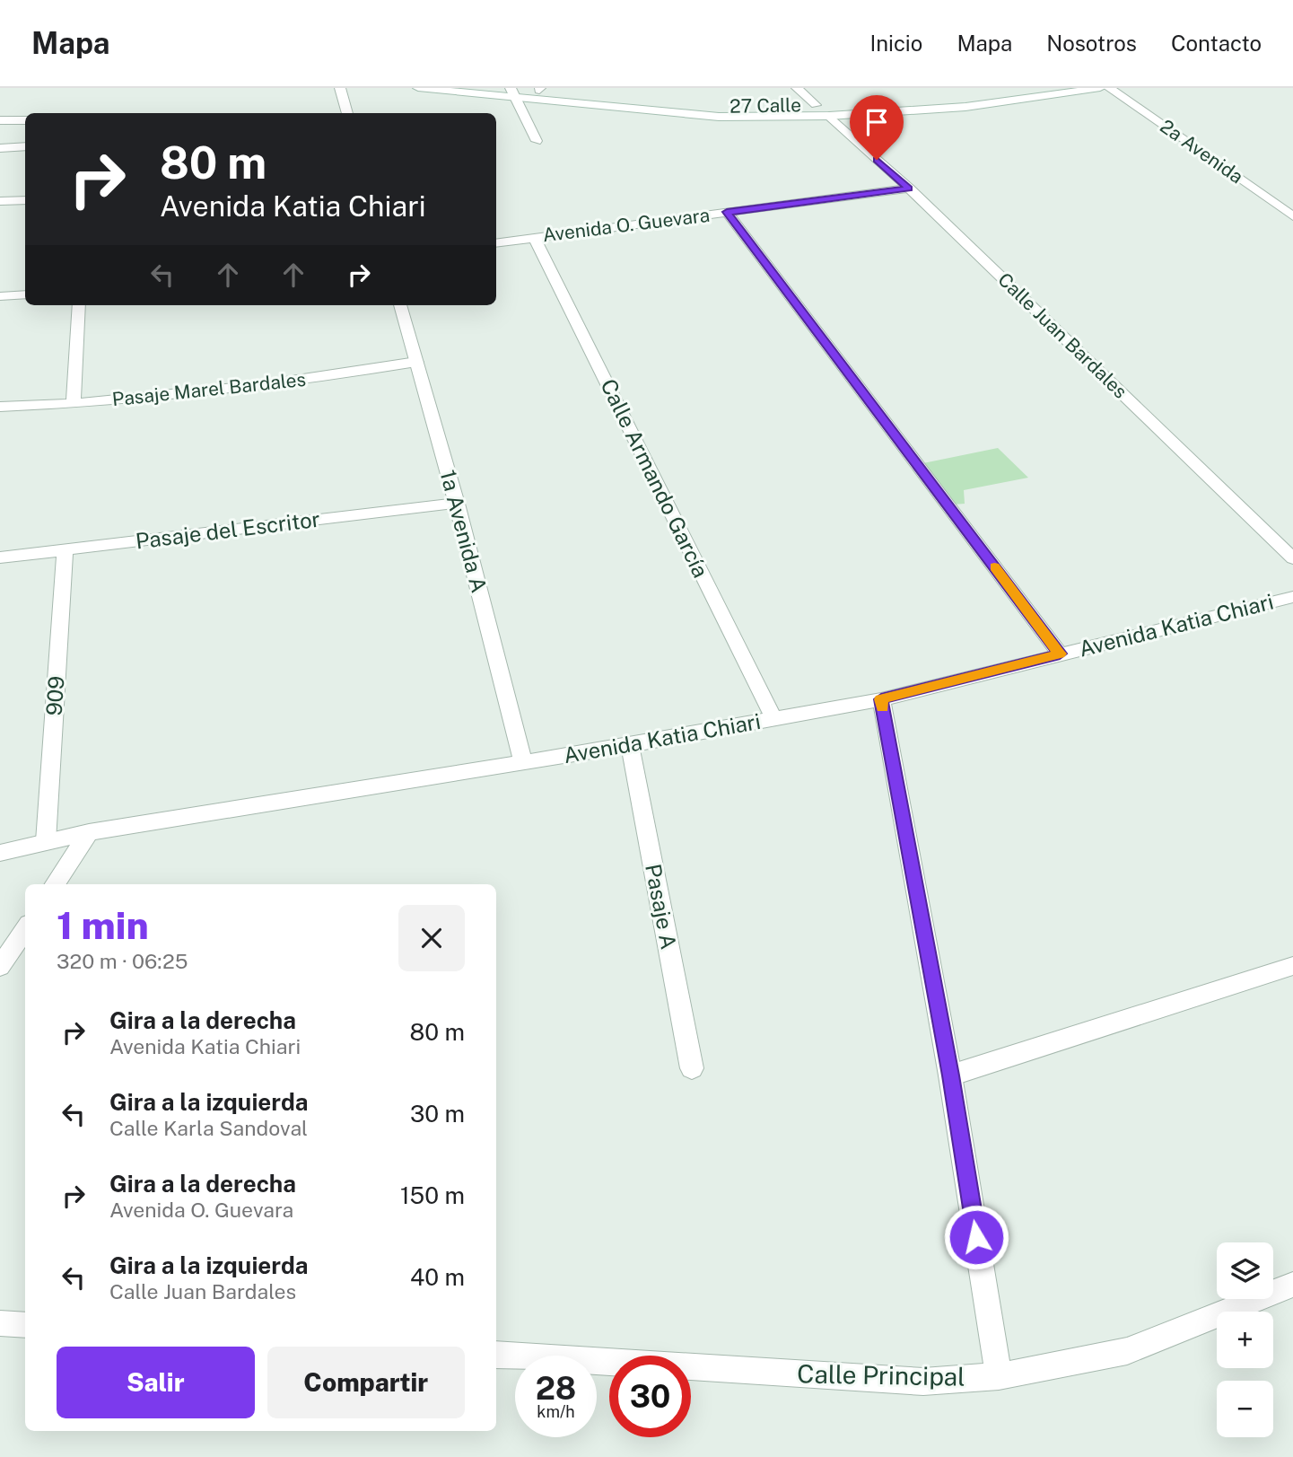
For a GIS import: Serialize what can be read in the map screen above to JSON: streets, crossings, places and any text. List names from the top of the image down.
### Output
{
  "streets": {
    "street": [
      "27 Calle",
      "2a Avenida",
      "Avenida O. Guevara",
      "Calle Juan Bardales",
      "Pasaje Marel Bardales",
      "Calle Armando García",
      "Pasaje del Escritor",
      "1a Avenida A",
      "Avenida Katia Chiari",
      "909",
      "Pasaje A",
      "Calle Principal"
    ]
  },
  "crossings": [
    ["Avenida O. Guevara", "Calle Juan Bardales"],
    ["Avenida O. Guevara", "Calle Armando García"],
    ["Pasaje Marel Bardales", "1a Avenida A"],
    ["Calle Armando García", "Avenida Katia Chiari"],
    ["Pasaje del Escritor", "1a Avenida A"],
    ["Pasaje del Escritor", "909"],
    ["1a Avenida A", "Avenida Katia Chiari"],
    ["Avenida Katia Chiari", "909"],
    ["Avenida Katia Chiari", "Pasaje A"]
  ],
  "page": {
    "header": "Mapa",
    "nav": [
      "Inicio",
      "Mapa",
      "Nosotros",
      "Contacto"
    ],
    "turn": ["80 m", "Avenida Katia Chiari"],
    "heading": ["1 min", "320 m · 06:25"],
    "list": [
      {
        "name": "Gira a la derecha",
        "note": "Avenida Katia Chiari",
        "value": "80 m"
      },
      {
        "name": "Gira a la izquierda",
        "note": "Calle Karla Sandoval",
        "value": "30 m"
      },
      {
        "name": "Gira a la derecha",
        "note": "Avenida O. Guevara",
        "value": "150 m"
      },
      {
        "name": "Gira a la izquierda",
        "note": "Calle Juan Bardales",
        "value": "40 m"
      }
    ],
    "map_buttons": ["+", "−"],
    "buttons": ["Salir", "Compartir"],
    "speed": "28 km/h",
    "limit": "30"
  }
}
